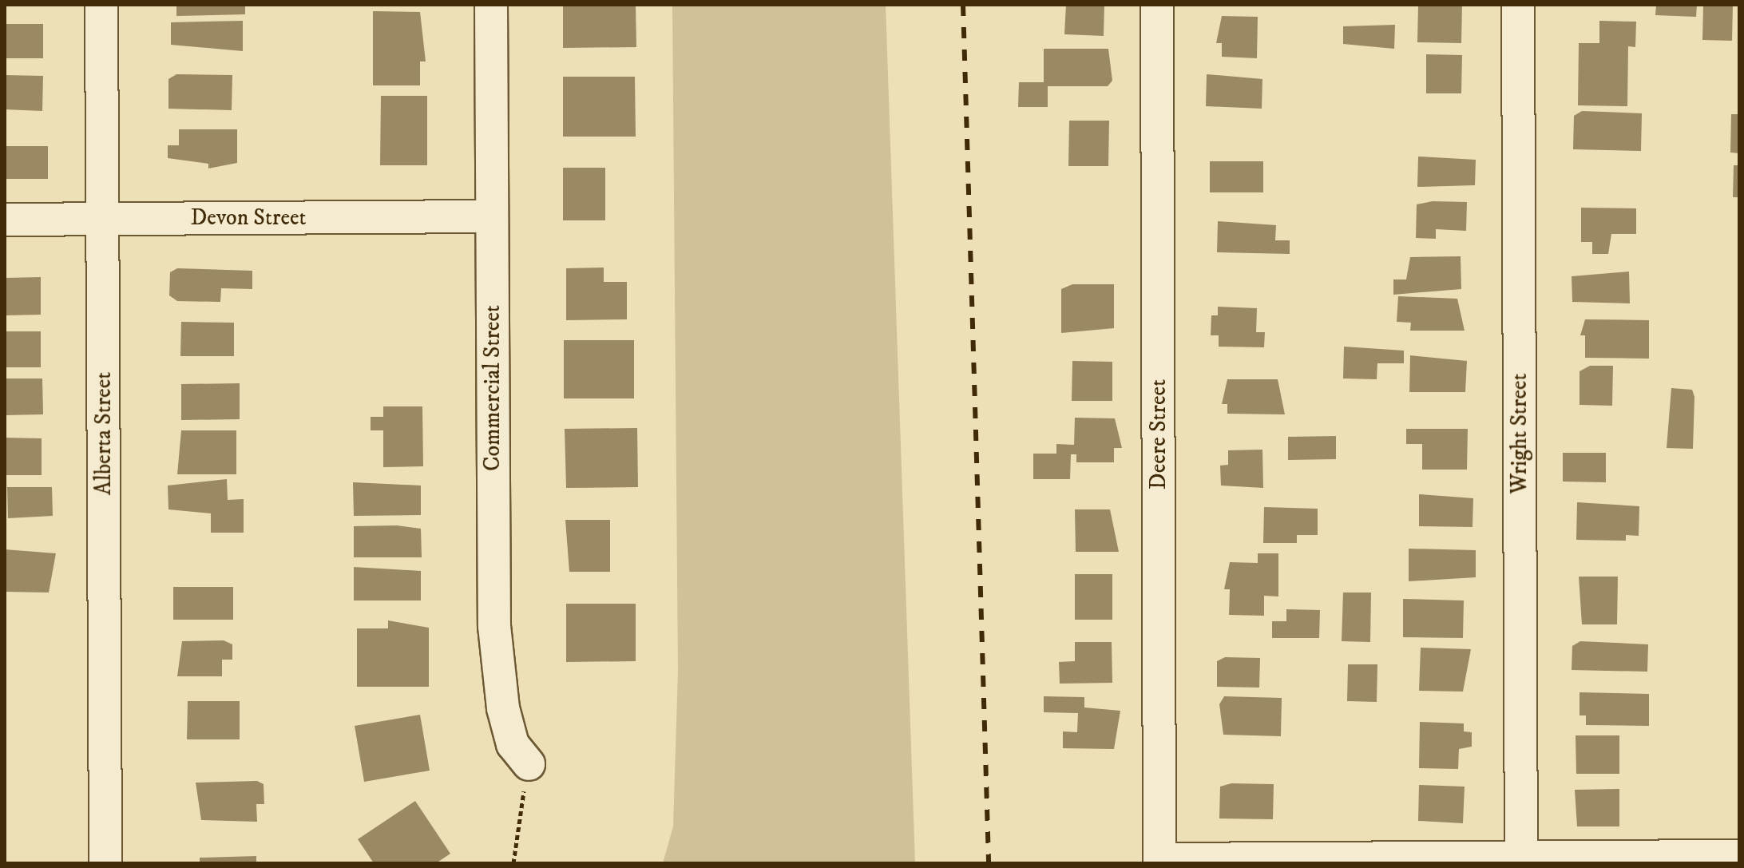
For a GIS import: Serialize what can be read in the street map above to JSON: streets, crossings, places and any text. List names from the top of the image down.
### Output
{
  "streets": {
    "street": [
      "Devon Street",
      "Commercial Street",
      "Alberta Street",
      "Wright Street",
      "Deere Street"
    ]
  },
  "crossings": [
    ["Devon Street", "Commercial Street"],
    ["Devon Street", "Alberta Street"]
  ]
}
